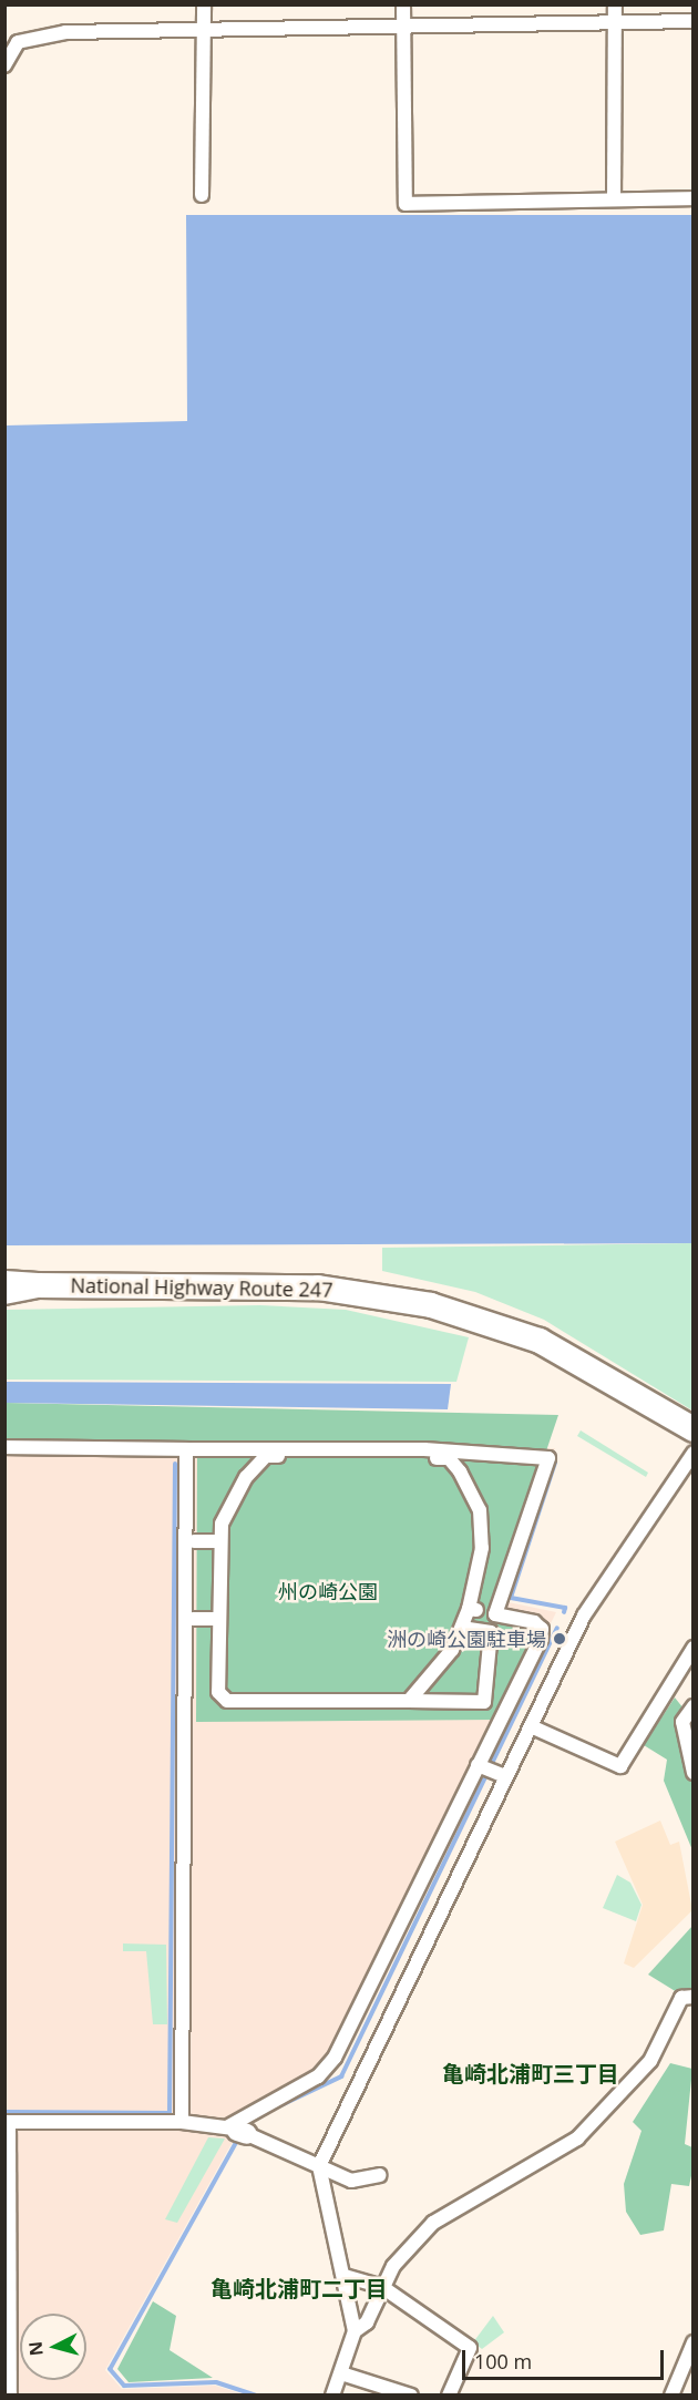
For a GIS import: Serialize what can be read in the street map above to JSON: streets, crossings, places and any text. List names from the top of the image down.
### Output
{
  "streets": {
    "highway": ["National Highway Route 247"]
  },
  "districts": ["亀崎北浦町三丁目", "亀崎北浦町二丁目"],
  "parks": ["州の崎公園"],
  "places": ["洲の崎公園駐車場"],
  "scale_bar": "100 m",
  "north": "left"
}
